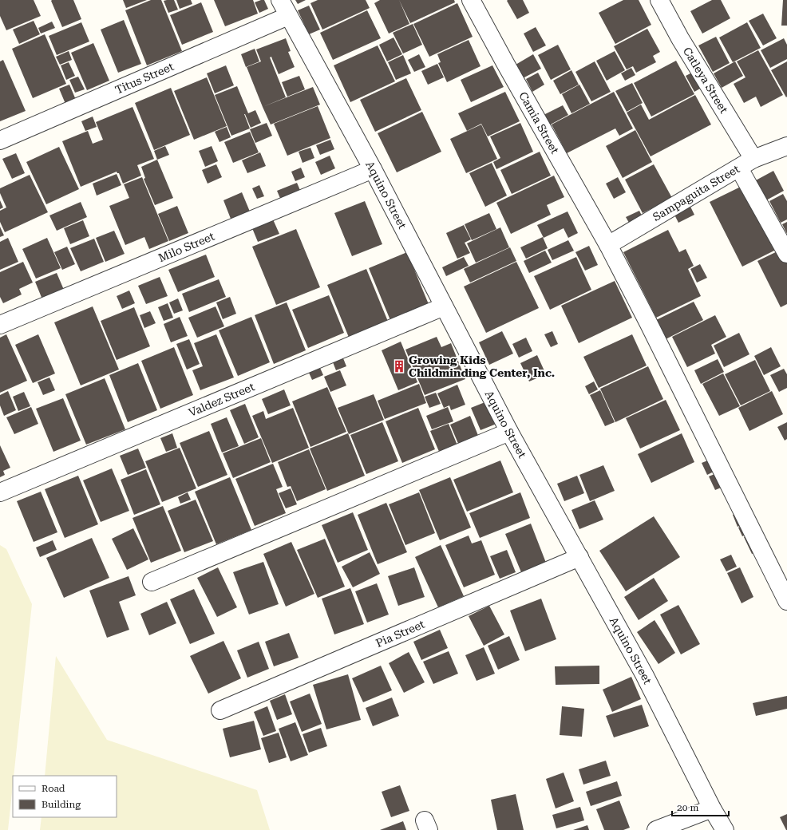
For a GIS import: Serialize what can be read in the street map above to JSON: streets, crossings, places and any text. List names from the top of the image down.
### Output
{
  "streets": {
    "street": [
      "Titus Street",
      "Catleya Street",
      "Camia Street",
      "Sampaguita Street",
      "Aquino Street",
      "Milo Street",
      "Valdez Street",
      "Pia Street"
    ]
  },
  "crossings": [
    ["Titus Street", "Aquino Street"],
    ["Catleya Street", "Sampaguita Street"],
    ["Camia Street", "Sampaguita Street"],
    ["Aquino Street", "Milo Street"],
    ["Aquino Street", "Valdez Street"],
    ["Aquino Street", "Pia Street"]
  ],
  "places": {
    "building": ["Growing Kids Childminding Center, Inc."]
  },
  "legend": ["Road", "Building"],
  "scale_bar": "20 m"
}
